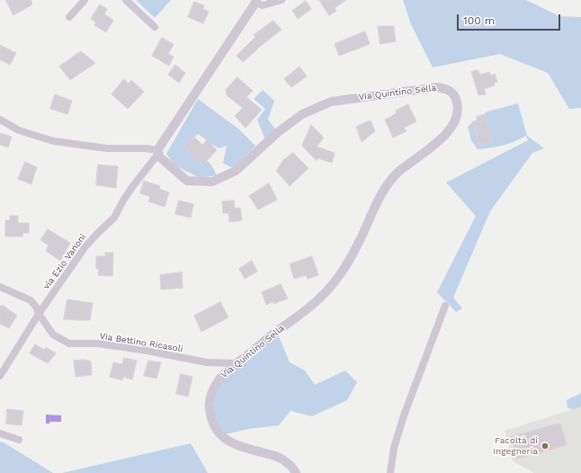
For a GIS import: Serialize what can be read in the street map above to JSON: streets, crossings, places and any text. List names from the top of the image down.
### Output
{
  "streets": {
    "street": ["Via Quintino Sella", "via Ezio Vanoni", "Via Bettino Ricasoli"]
  },
  "crossings": [
    ["Via Quintino Sella", "via Ezio Vanoni"],
    ["Via Quintino Sella", "Via Bettino Ricasoli"],
    ["via Ezio Vanoni", "Via Bettino Ricasoli"]
  ],
  "places": ["Facoltà di Ingegneria"],
  "scale_bar": "100 m"
}
